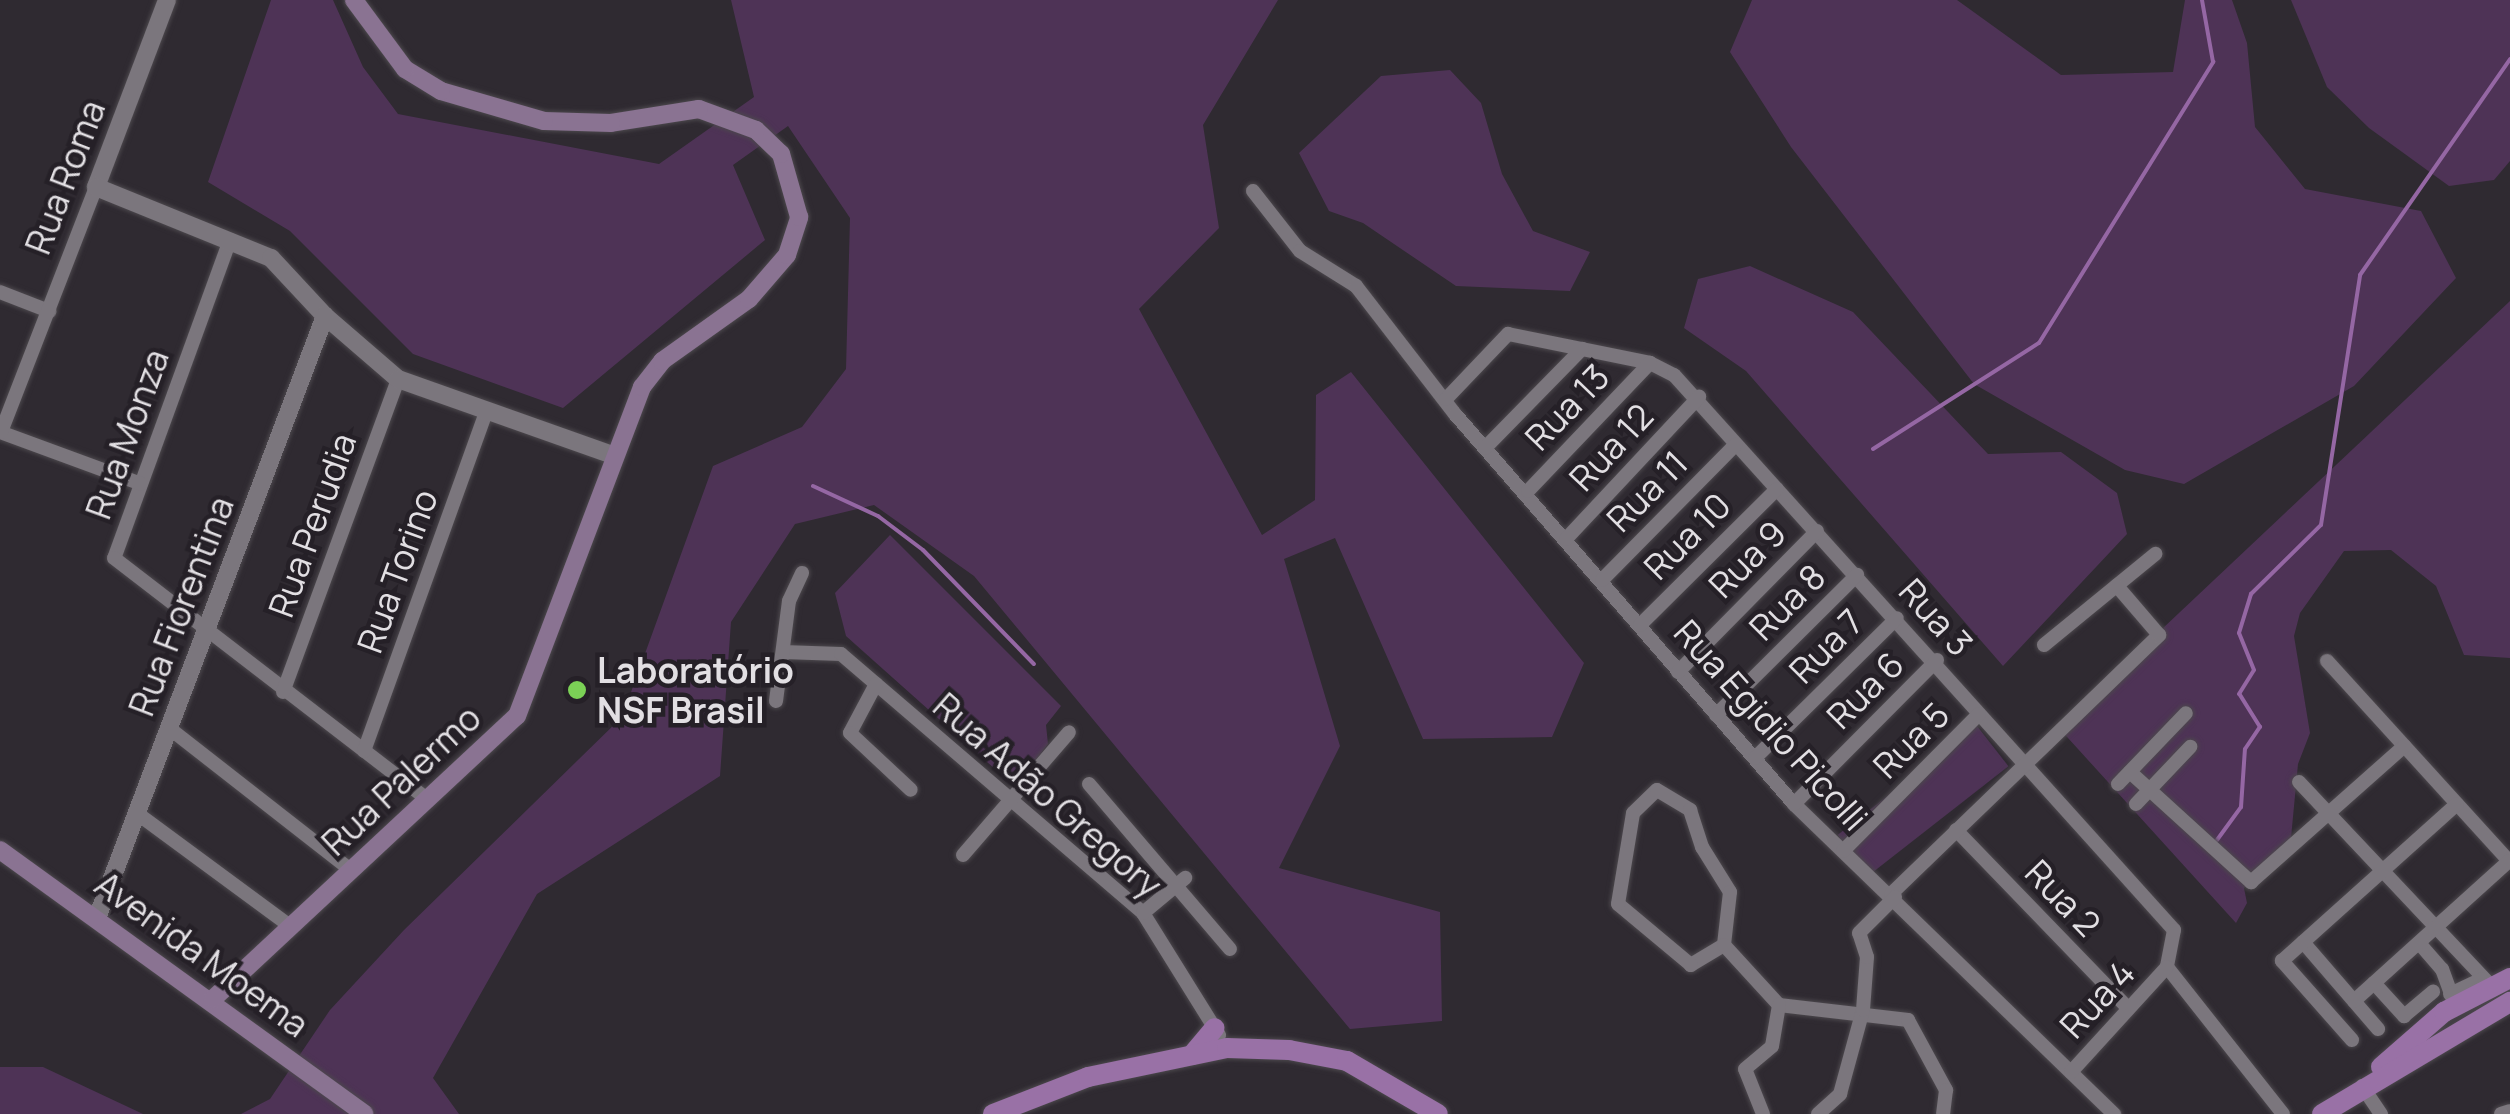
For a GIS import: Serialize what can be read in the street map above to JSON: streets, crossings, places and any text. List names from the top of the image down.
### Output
{
  "streets": {
    "main road": ["Rua Palermo", "Avenida Moema"],
    "street": [
      "Rua Roma",
      "Rua 13",
      "Rua Monza",
      "Rua 12",
      "Rua 11",
      "Rua Perudia",
      "Rua 10",
      "Rua 9",
      "Rua Torino",
      "Rua 8",
      "Rua Fiorentina",
      "Rua 3",
      "Rua 7",
      "Rua 6",
      "Rua Egidio Picolli",
      "Rua 5",
      "Rua Adão Gregory",
      "Rua 2",
      "Rua 4"
    ]
  },
  "crossings": [
    ["Rua 13", "Rua 3"],
    ["Rua 13", "Rua Egidio Picolli"],
    ["Rua Monza", "Rua Perudia"],
    ["Rua Monza", "Rua Torino"],
    ["Rua Monza", "Rua Fiorentina"],
    ["Rua Monza", "Rua Palermo"],
    ["Rua 12", "Rua 3"],
    ["Rua 12", "Rua Egidio Picolli"],
    ["Rua 11", "Rua 3"],
    ["Rua 11", "Rua Egidio Picolli"],
    ["Rua 10", "Rua 3"],
    ["Rua 10", "Rua Egidio Picolli"],
    ["Rua 9", "Rua 3"],
    ["Rua 9", "Rua Egidio Picolli"],
    ["Rua 8", "Rua 3"],
    ["Rua 8", "Rua Egidio Picolli"],
    ["Rua Fiorentina", "Avenida Moema"],
    ["Rua 3", "Rua 7"],
    ["Rua 3", "Rua 6"],
    ["Rua 3", "Rua Egidio Picolli"],
    ["Rua 3", "Rua 5"],
    ["Rua 3", "Rua 4"],
    ["Rua 7", "Rua Egidio Picolli"],
    ["Rua 6", "Rua Egidio Picolli"],
    ["Rua Egidio Picolli", "Rua 5"],
    ["Rua Egidio Picolli", "Rua 4"],
    ["Rua Palermo", "Avenida Moema"],
    ["Rua 2", "Rua 4"]
  ],
  "places": ["Laboratório NSF Brasil"]
}
